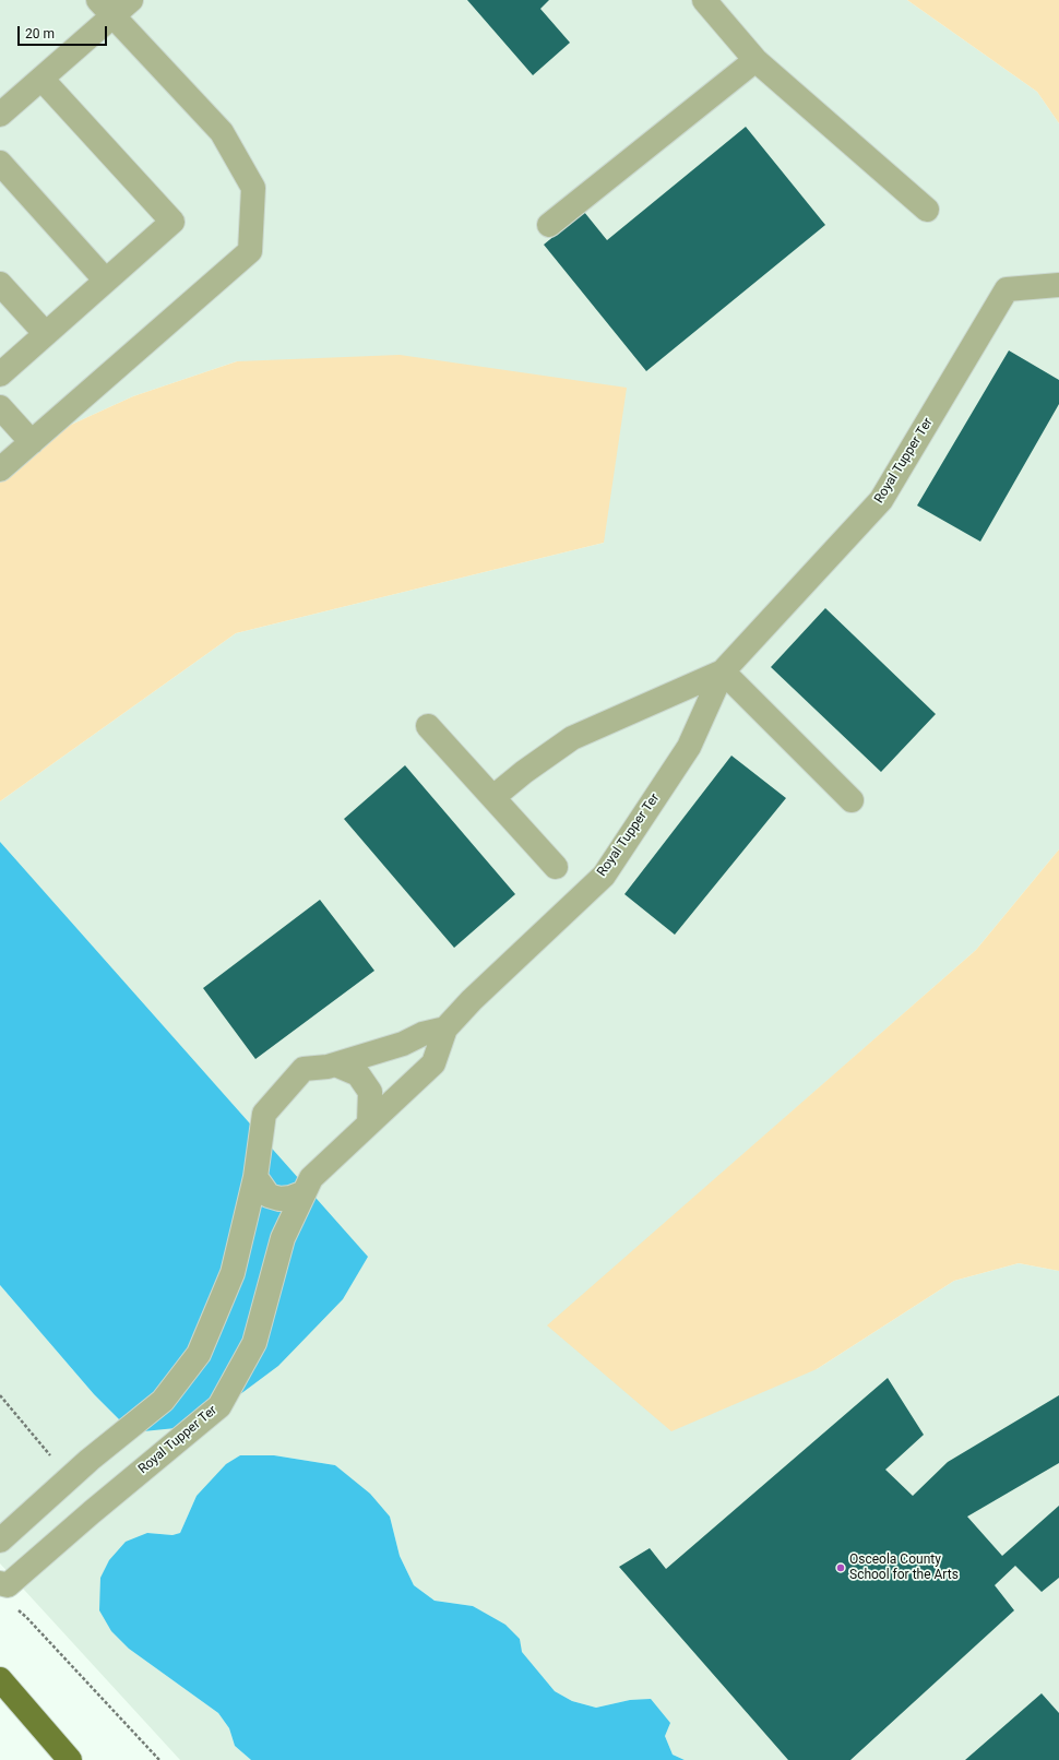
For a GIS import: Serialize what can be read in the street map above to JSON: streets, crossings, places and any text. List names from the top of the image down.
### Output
{
  "streets": {
    "street": ["Royal Tupper Ter"]
  },
  "places": ["Osceola County School for the Arts"],
  "scale_bar": "20 m"
}
